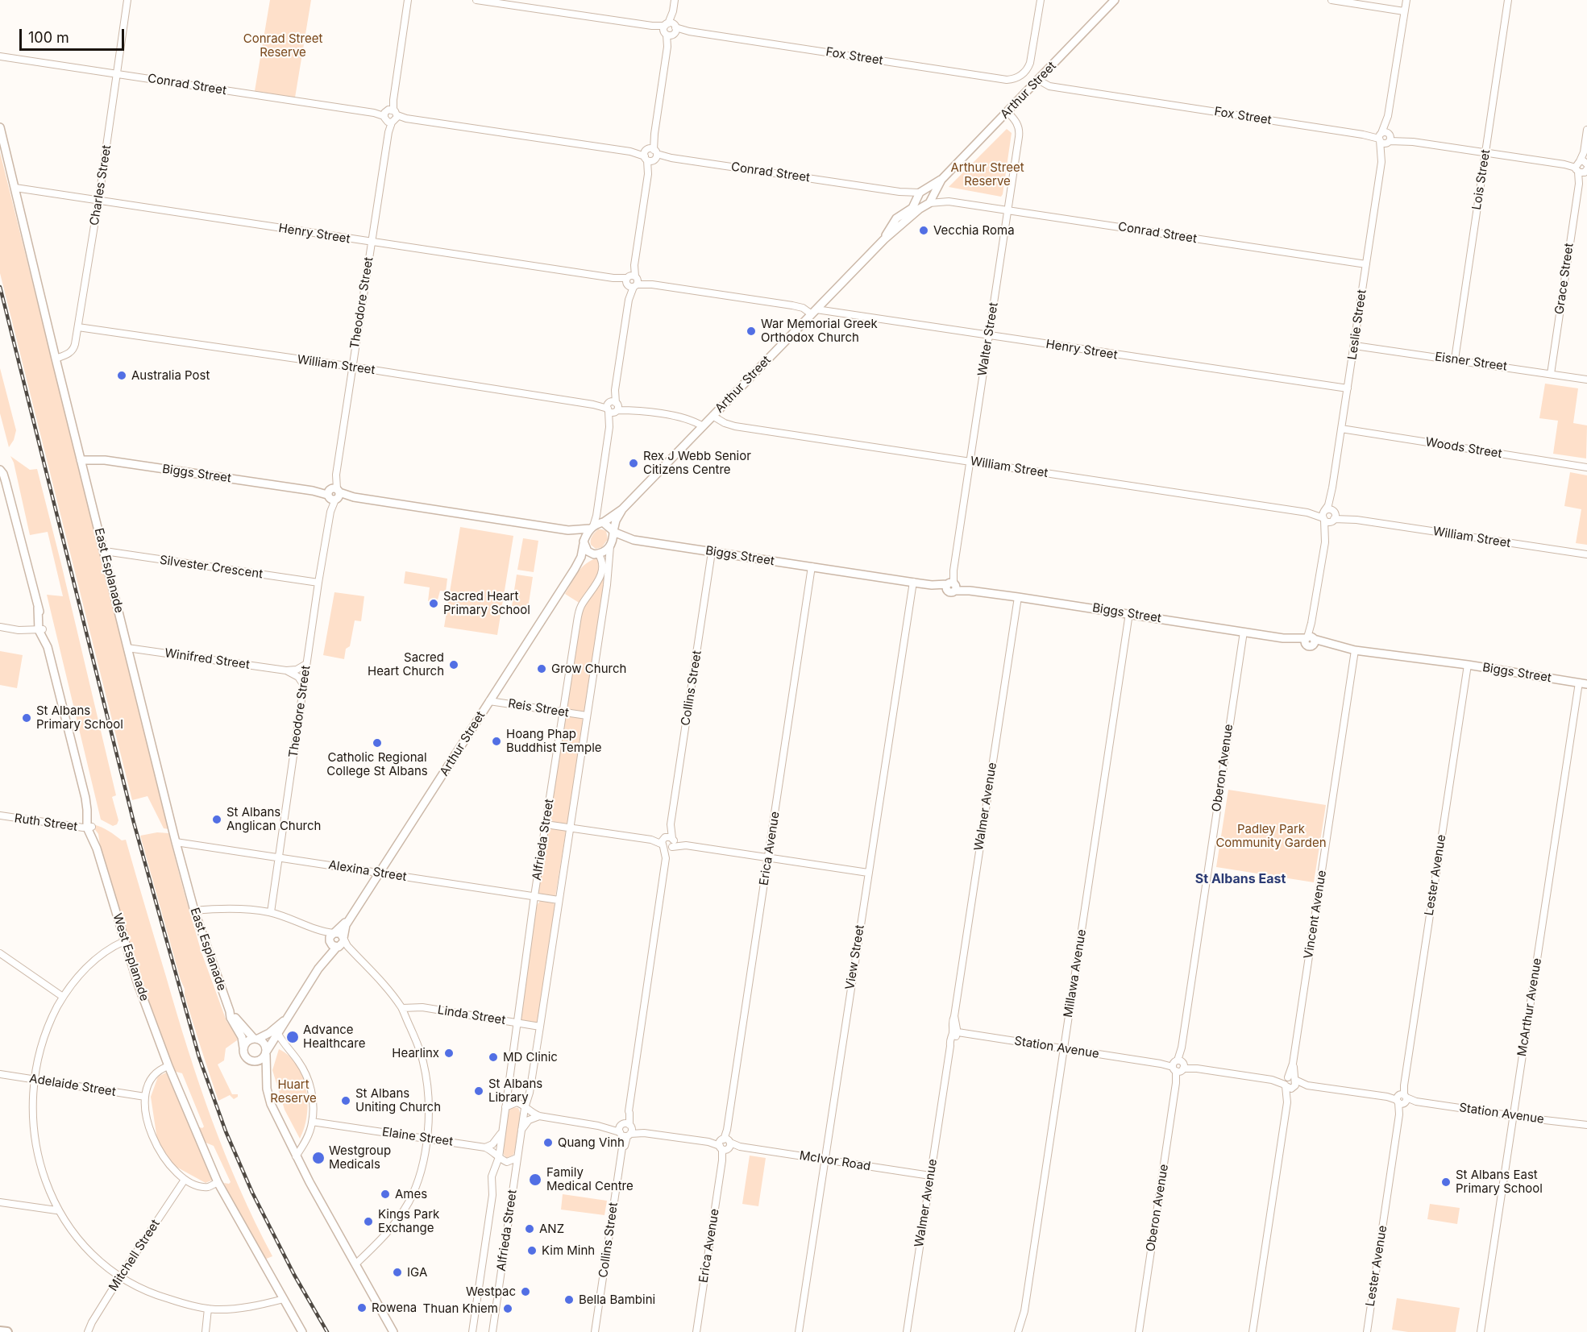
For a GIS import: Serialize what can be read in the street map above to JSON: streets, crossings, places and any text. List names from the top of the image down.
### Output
{
  "streets": {
    "street": [
      "Fox Street",
      "Conrad Street",
      "Arthur Street",
      "Lois Street",
      "Charles Street",
      "Henry Street",
      "Grace Street",
      "Theodore Street",
      "Leslie Street",
      "Walter Street",
      "Eisner Street",
      "William Street",
      "Woods Street",
      "Biggs Street",
      "Silvester Crescent",
      "East Esplanade",
      "Winifred Street",
      "Collins Street",
      "Reis Street",
      "Oberon Avenue",
      "Walmer Avenue",
      "Ruth Street",
      "Alfrieda Street",
      "Erica Avenue",
      "Alexina Street",
      "Lester Avenue",
      "Vincent Avenue",
      "West Esplanade",
      "View Street",
      "Millawa Avenue",
      "McArthur Avenue",
      "Linda Street",
      "Station Avenue",
      "Adelaide Street",
      "Elaine Street",
      "McIvor Road",
      "Mitchell Street"
    ]
  },
  "crossings": [
    ["Fox Street", "Arthur Street"],
    ["Fox Street", "Leslie Street"],
    ["Conrad Street", "Arthur Street"],
    ["Conrad Street", "Charles Street"],
    ["Conrad Street", "Theodore Street"],
    ["Conrad Street", "Leslie Street"],
    ["Conrad Street", "Walter Street"],
    ["Arthur Street", "Henry Street"],
    ["Arthur Street", "Walter Street"],
    ["Arthur Street", "William Street"],
    ["Arthur Street", "Biggs Street"],
    ["Arthur Street", "Reis Street"],
    ["Arthur Street", "Alfrieda Street"],
    ["Arthur Street", "Alexina Street"],
    ["Lois Street", "Eisner Street"],
    ["Charles Street", "Henry Street"],
    ["Charles Street", "William Street"],
    ["Charles Street", "East Esplanade"],
    ["Henry Street", "Theodore Street"],
    ["Henry Street", "Leslie Street"],
    ["Henry Street", "Walter Street"],
    ["Henry Street", "East Esplanade"],
    ["Grace Street", "Eisner Street"],
    ["Theodore Street", "William Street"],
    ["Theodore Street", "Biggs Street"],
    ["Theodore Street", "Silvester Crescent"],
    ["Theodore Street", "Winifred Street"],
    ["Theodore Street", "Alexina Street"],
    ["Leslie Street", "Eisner Street"],
    ["Leslie Street", "William Street"],
    ["Leslie Street", "Woods Street"],
    ["Leslie Street", "Biggs Street"],
    ["Walter Street", "William Street"],
    ["Walter Street", "Biggs Street"],
    ["Biggs Street", "East Esplanade"],
    ["Biggs Street", "Collins Street"],
    ["Biggs Street", "Oberon Avenue"],
    ["Biggs Street", "Walmer Avenue"],
    ["Biggs Street", "Alfrieda Street"],
    ["Biggs Street", "Erica Avenue"],
    ["Biggs Street", "Lester Avenue"],
    ["Biggs Street", "Vincent Avenue"],
    ["Biggs Street", "View Street"],
    ["Biggs Street", "Millawa Avenue"],
    ["Biggs Street", "McArthur Avenue"],
    ["Silvester Crescent", "East Esplanade"],
    ["East Esplanade", "Winifred Street"],
    ["East Esplanade", "Alexina Street"],
    ["Collins Street", "McIvor Road"],
    ["Reis Street", "Alfrieda Street"],
    ["Oberon Avenue", "Station Avenue"],
    ["Walmer Avenue", "Station Avenue"],
    ["Walmer Avenue", "McIvor Road"],
    ["Ruth Street", "West Esplanade"],
    ["Alfrieda Street", "Alexina Street"],
    ["Alfrieda Street", "Linda Street"],
    ["Alfrieda Street", "Elaine Street"],
    ["Alfrieda Street", "McIvor Road"],
    ["Erica Avenue", "McIvor Road"],
    ["Lester Avenue", "Station Avenue"],
    ["Vincent Avenue", "Station Avenue"],
    ["View Street", "McIvor Road"],
    ["Millawa Avenue", "Station Avenue"],
    ["McArthur Avenue", "Station Avenue"]
  ],
  "districts": ["St Albans East"],
  "parks": [
    "Conrad Street Reserve",
    "Arthur Street Reserve",
    "Padley Park Community Garden",
    "Huart Reserve"
  ],
  "places": [
    "Vecchia Roma",
    "War Memorial Greek Orthodox Church",
    "Australia Post",
    "Rex J Webb Senior Citizens Centre",
    "Sacred Heart Primary School",
    "Sacred Heart Church",
    "Grow Church",
    "St Albans Primary School",
    "Hoang Phap Buddhist Temple",
    "Catholic Regional College St Albans",
    "St Albans Anglican Church",
    "Advance Healthcare",
    "Hearlinx",
    "MD Clinic",
    "St Albans Library",
    "St Albans Uniting Church",
    "Quang Vinh",
    "Westgroup Medicals",
    "Family Medical Centre",
    "St Albans East Primary School",
    "Ames",
    "Kings Park Exchange",
    "ANZ",
    "Kim Minh",
    "IGA",
    "Westpac",
    "Bella Bambini",
    "Rowena",
    "Thuan Khiem"
  ],
  "scale_bar": "100 m"
}
